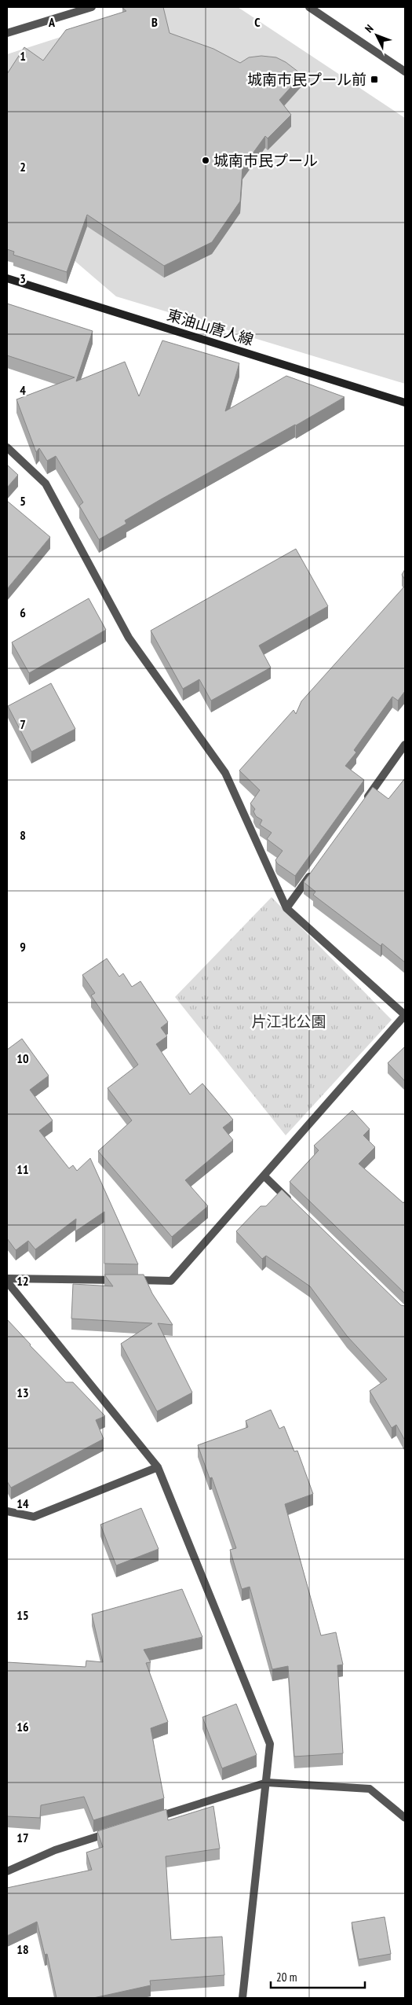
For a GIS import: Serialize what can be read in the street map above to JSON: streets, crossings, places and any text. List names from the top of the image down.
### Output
{
  "streets": {
    "main road": ["東油山唐人線"]
  },
  "parks": ["片江北公園"],
  "places": {
    "transit": ["城南市民プール前"],
    "other": ["城南市民プール"]
  },
  "scale_bar": "20 m",
  "north": "top left",
  "grid": {
    "columns": ["A", "B", "C"],
    "rows": [
      "1",
      "2",
      "3",
      "4",
      "5",
      "6",
      "7",
      "8",
      "9",
      "10",
      "11",
      "12",
      "13",
      "14",
      "15",
      "16",
      "17",
      "18"
    ]
  }
}
